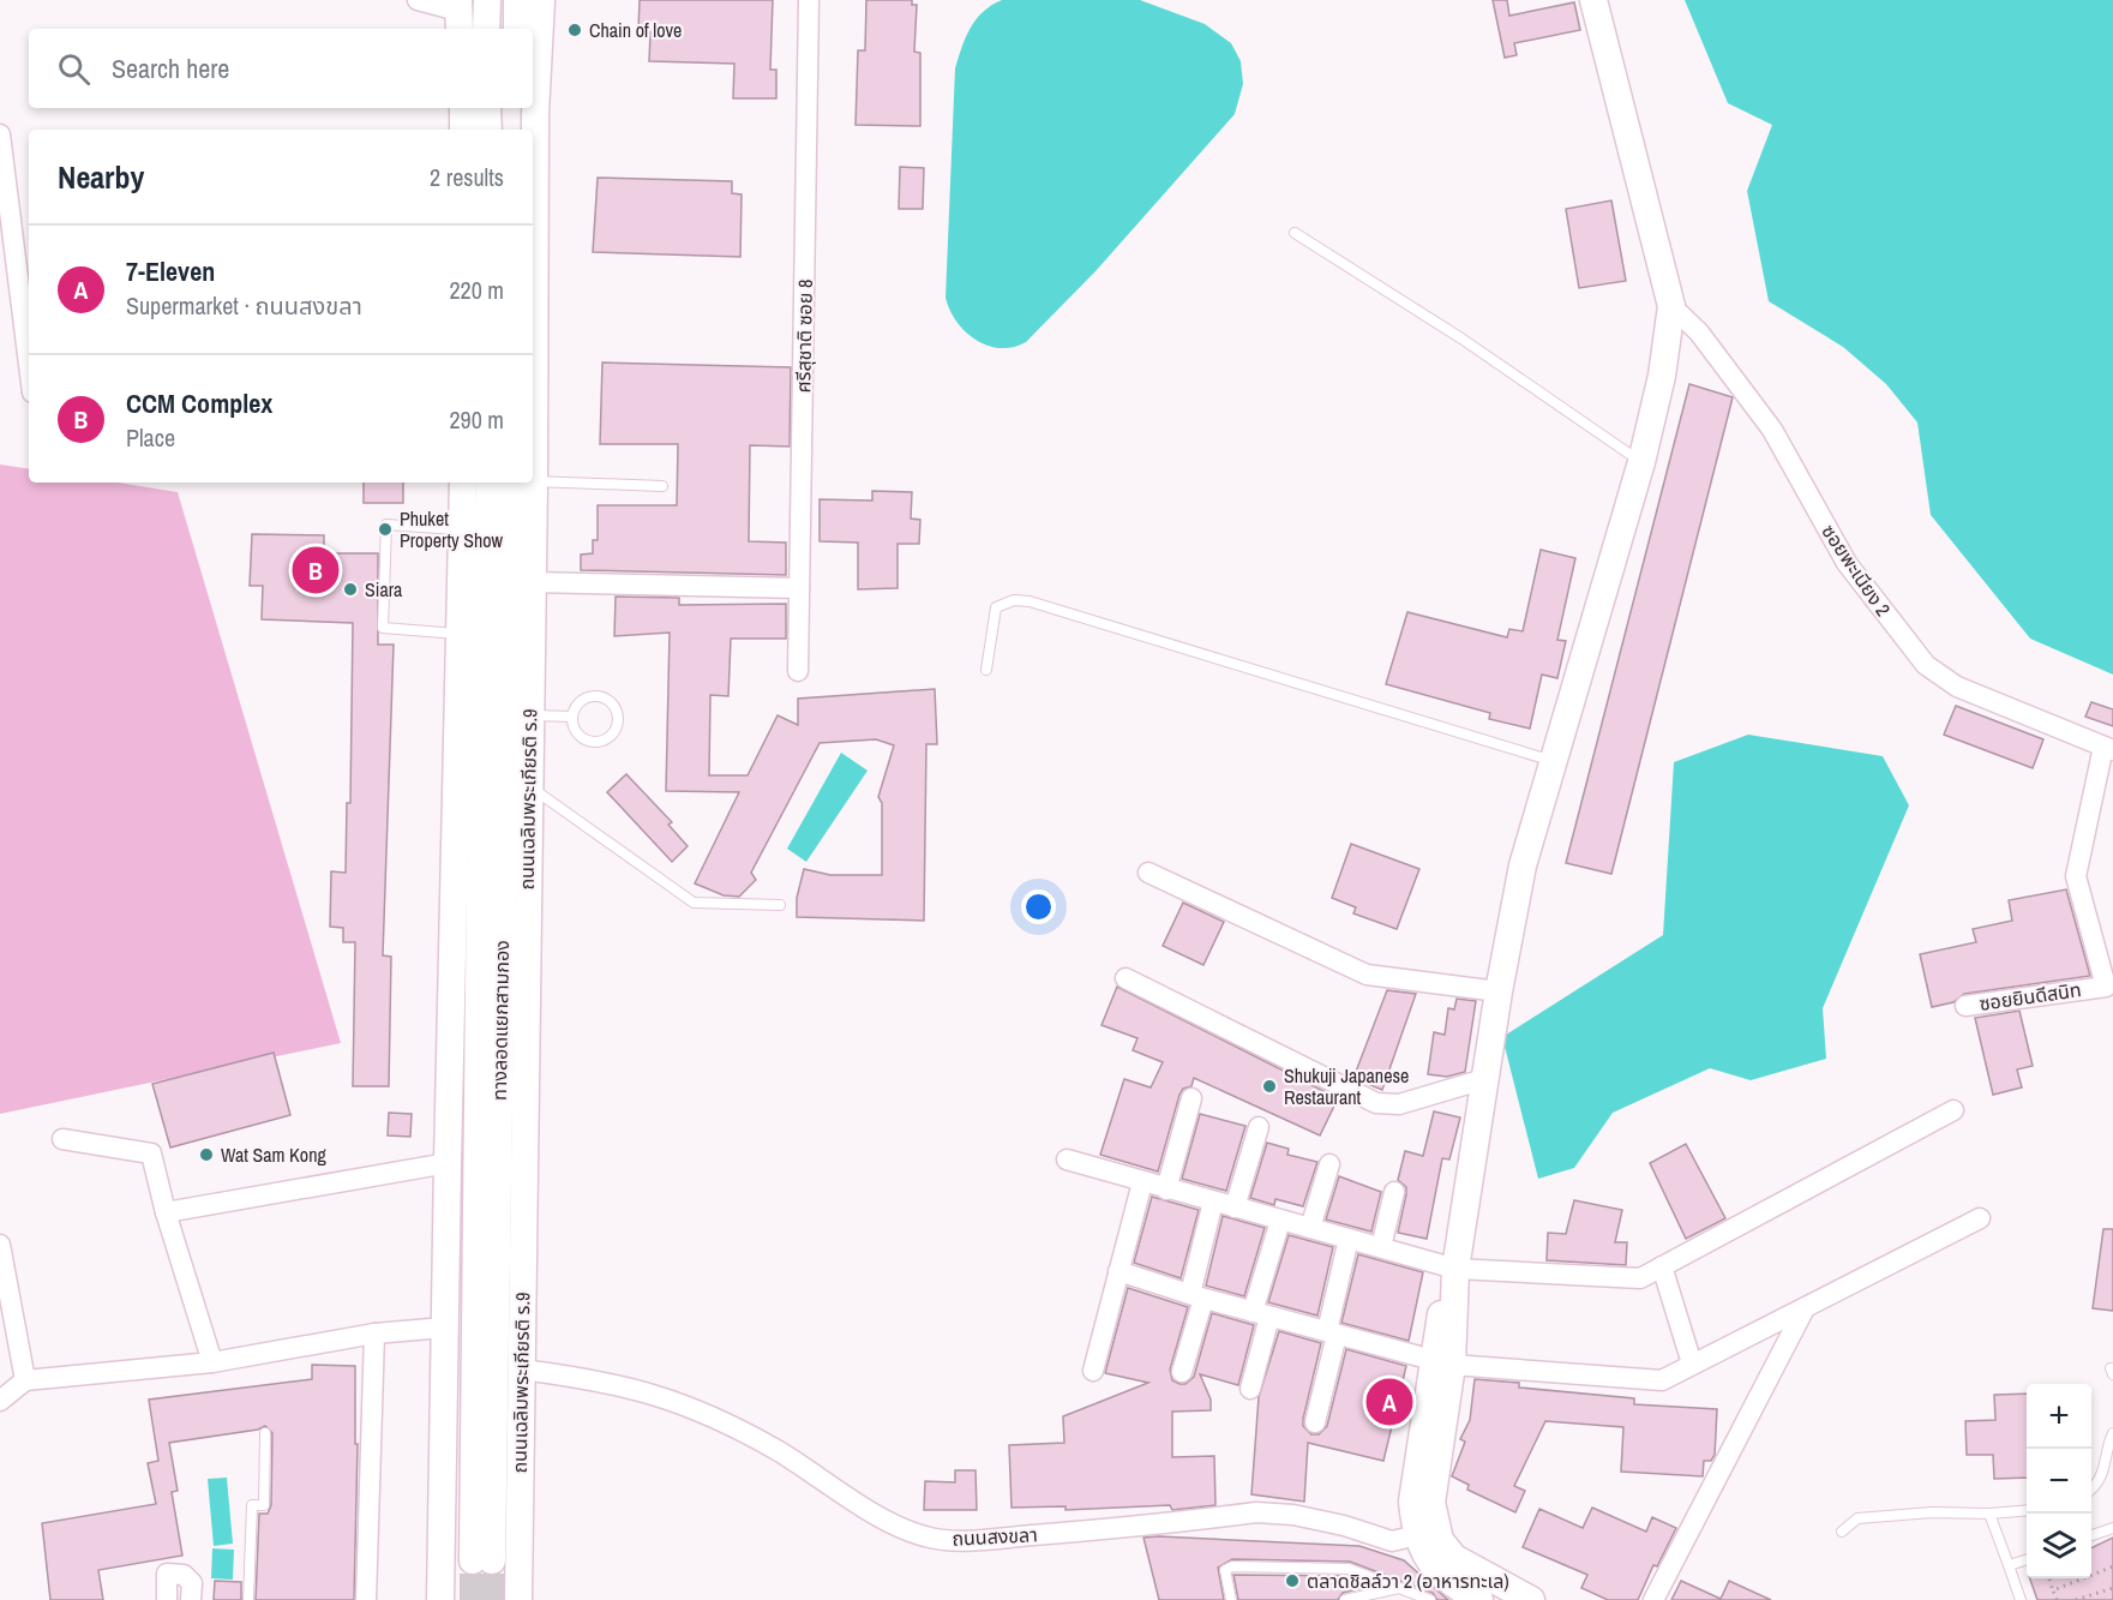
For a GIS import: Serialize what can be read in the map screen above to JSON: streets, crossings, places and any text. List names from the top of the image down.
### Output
{
  "streets": {
    "main road": ["ถนนเฉลิมพระเกียรติ ร.9", "ทางลอดแยกสามกอง"],
    "street": [
      "ศรีสุชาติ ซอย 8",
      "ซอยพะเนียง 2",
      "ซอยยินดีสนิท",
      "ถนนสงขลา"
    ]
  },
  "crossings": [
    ["ซอยพะเนียง 2", "ซอยยินดีสนิท"],
    ["ถนนเฉลิมพระเกียรติ ร.9", "ถนนสงขลา"]
  ],
  "places": [
    "Chain of love",
    "Phuket Property Show",
    "Siara",
    "Shukuji Japanese Restaurant",
    "Wat Sam Kong",
    "ตลาดชิลล์วา 2 (อาหารทะเล)"
  ],
  "page": {
    "search": "Search here",
    "heading": ["Nearby", "2 results"],
    "list": [
      {
        "mark": "A",
        "name": "7-Eleven",
        "note": "Supermarket · ถนนสงขลา",
        "value": "220 m"
      },
      {
        "mark": "B",
        "name": "CCM Complex",
        "note": "Place",
        "value": "290 m"
      }
    ],
    "pins": ["B", "A"],
    "map_buttons": ["+", "−"]
  }
}
